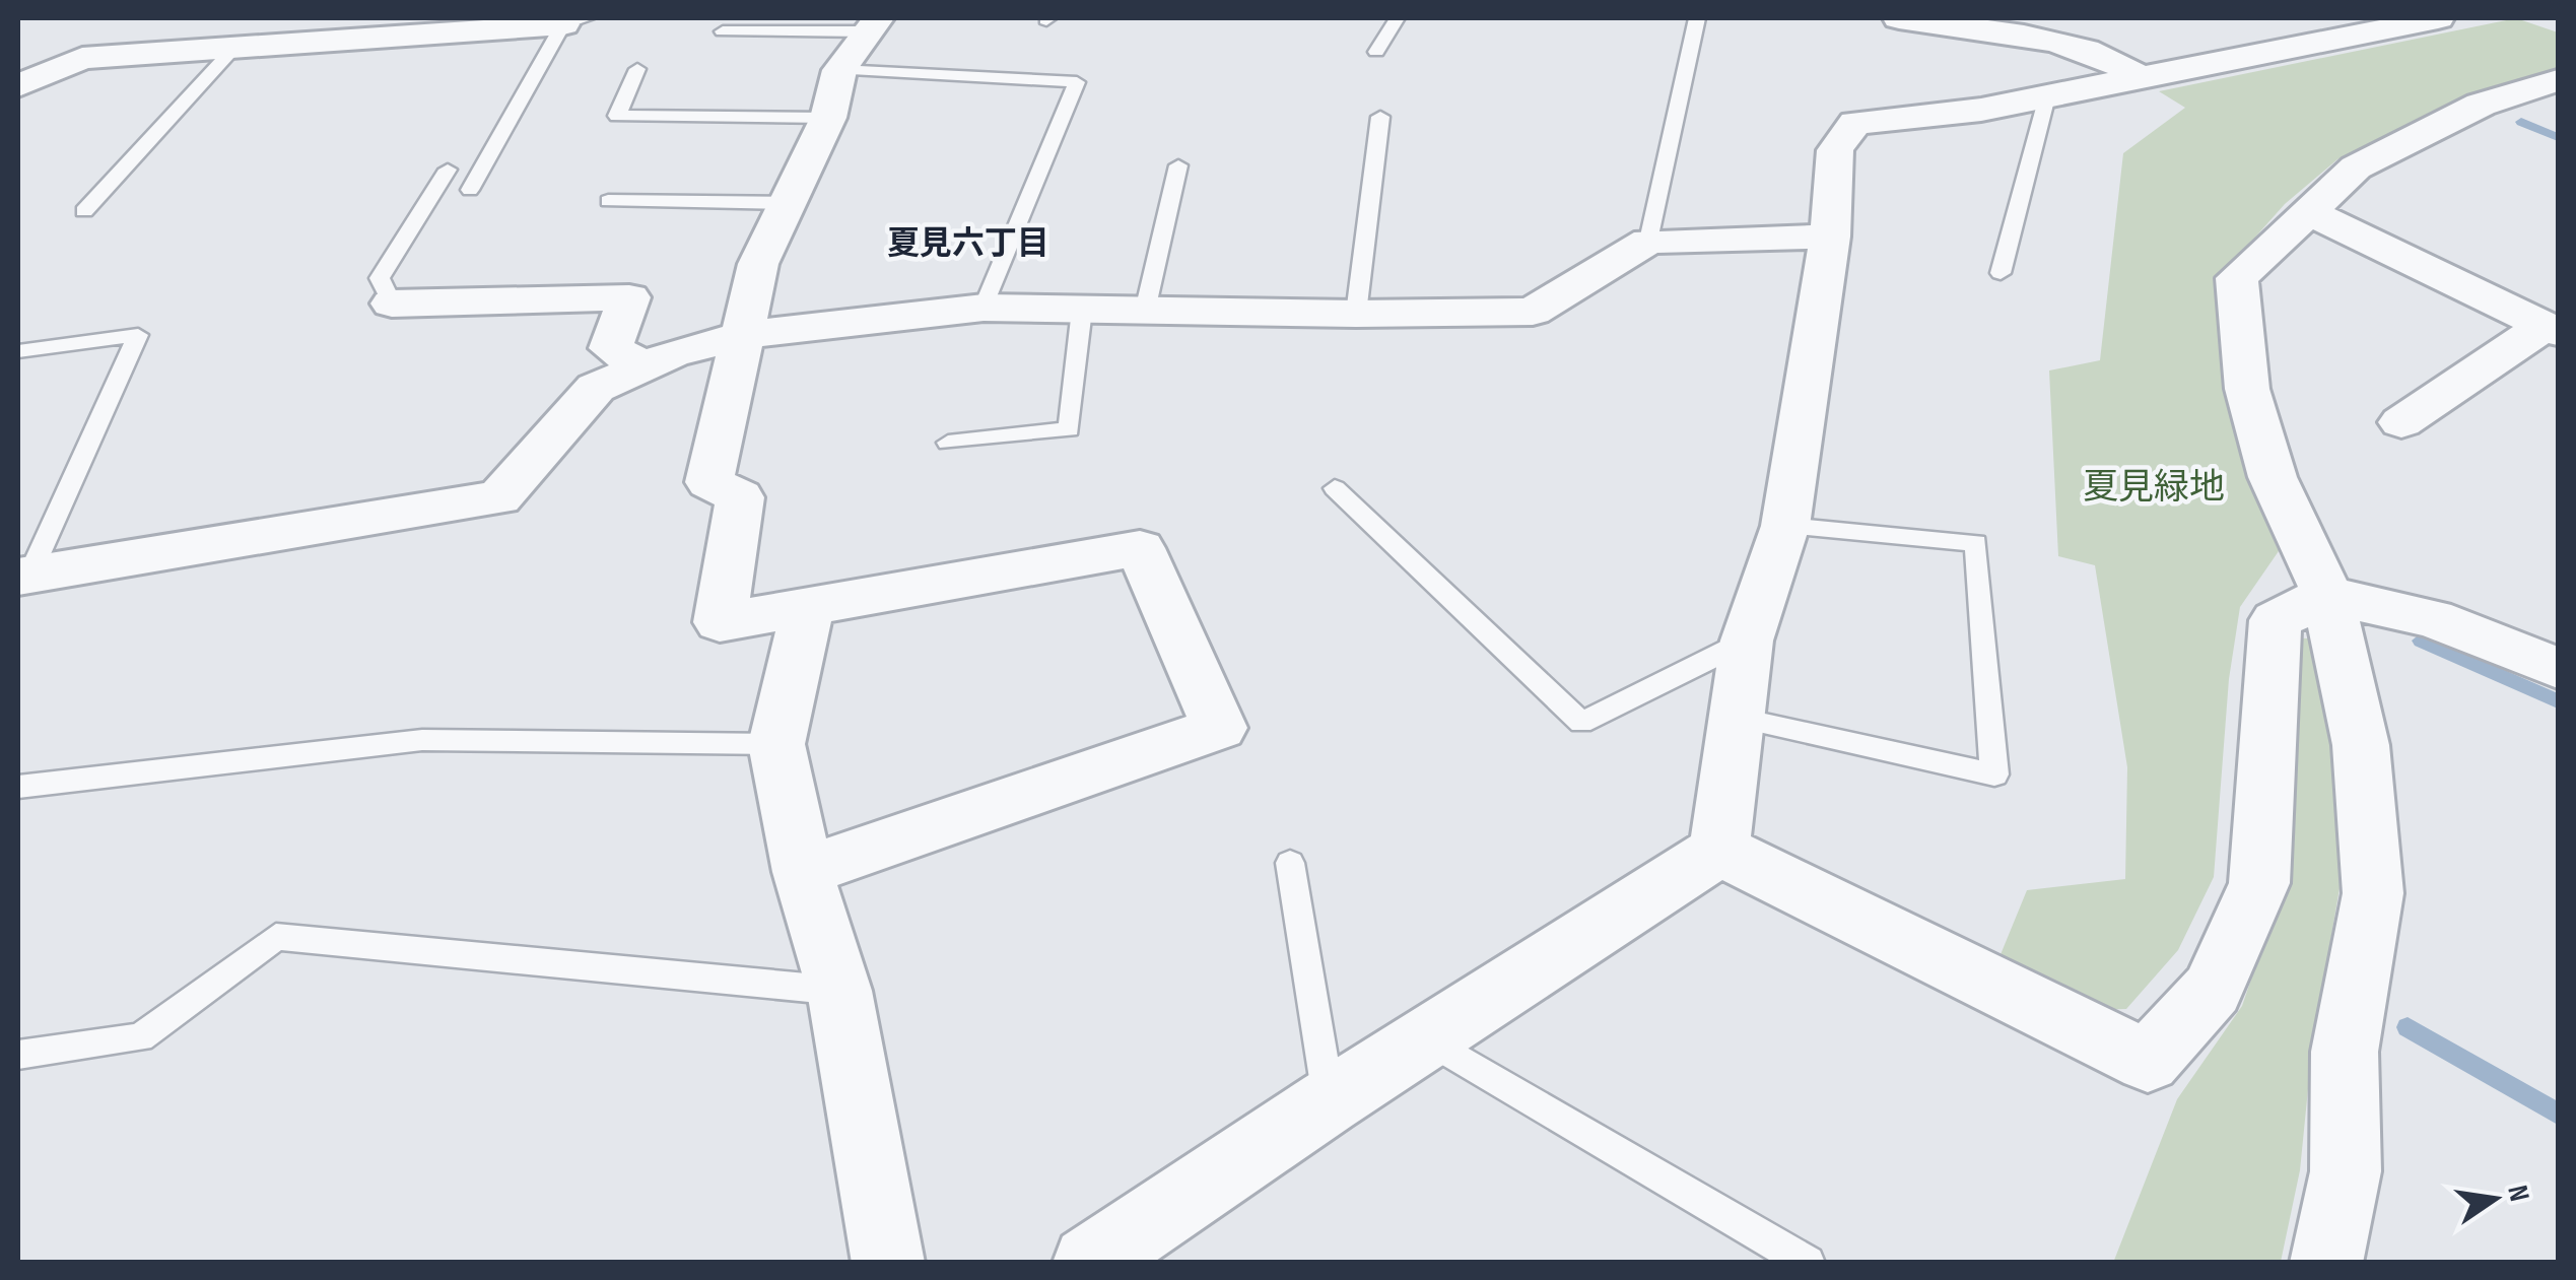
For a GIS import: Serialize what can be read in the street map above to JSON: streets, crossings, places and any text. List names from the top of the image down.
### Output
{
  "districts": ["夏見六丁目"],
  "parks": ["夏見緑地"],
  "north": "right"
}
